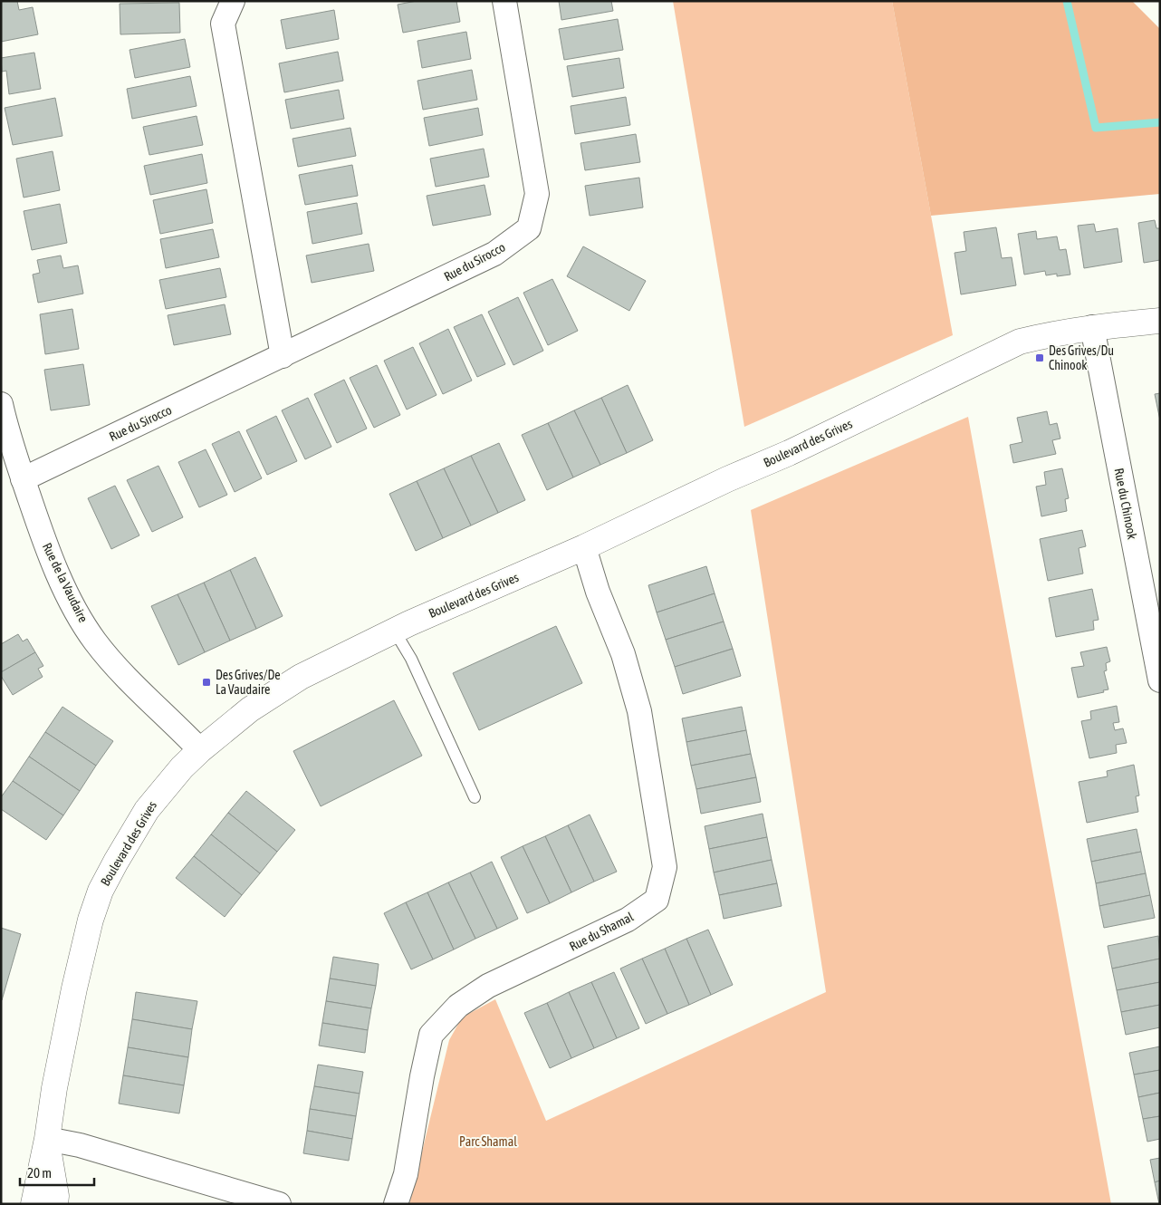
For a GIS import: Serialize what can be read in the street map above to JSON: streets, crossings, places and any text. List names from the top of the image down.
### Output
{
  "streets": {
    "street": [
      "Rue du Sirocco",
      "Boulevard des Grives",
      "Rue du Chinook",
      "Rue de la Vaudaire",
      "Rue du Shamal"
    ]
  },
  "crossings": [
    ["Rue du Sirocco", "Rue de la Vaudaire"],
    ["Boulevard des Grives", "Rue du Chinook"],
    ["Boulevard des Grives", "Rue de la Vaudaire"],
    ["Boulevard des Grives", "Rue du Shamal"]
  ],
  "parks": ["Parc Shamal"],
  "places": {
    "transit": ["Des Grives/Du Chinook", "Des Grives/De La Vaudaire"]
  },
  "scale_bar": "20 m"
}
